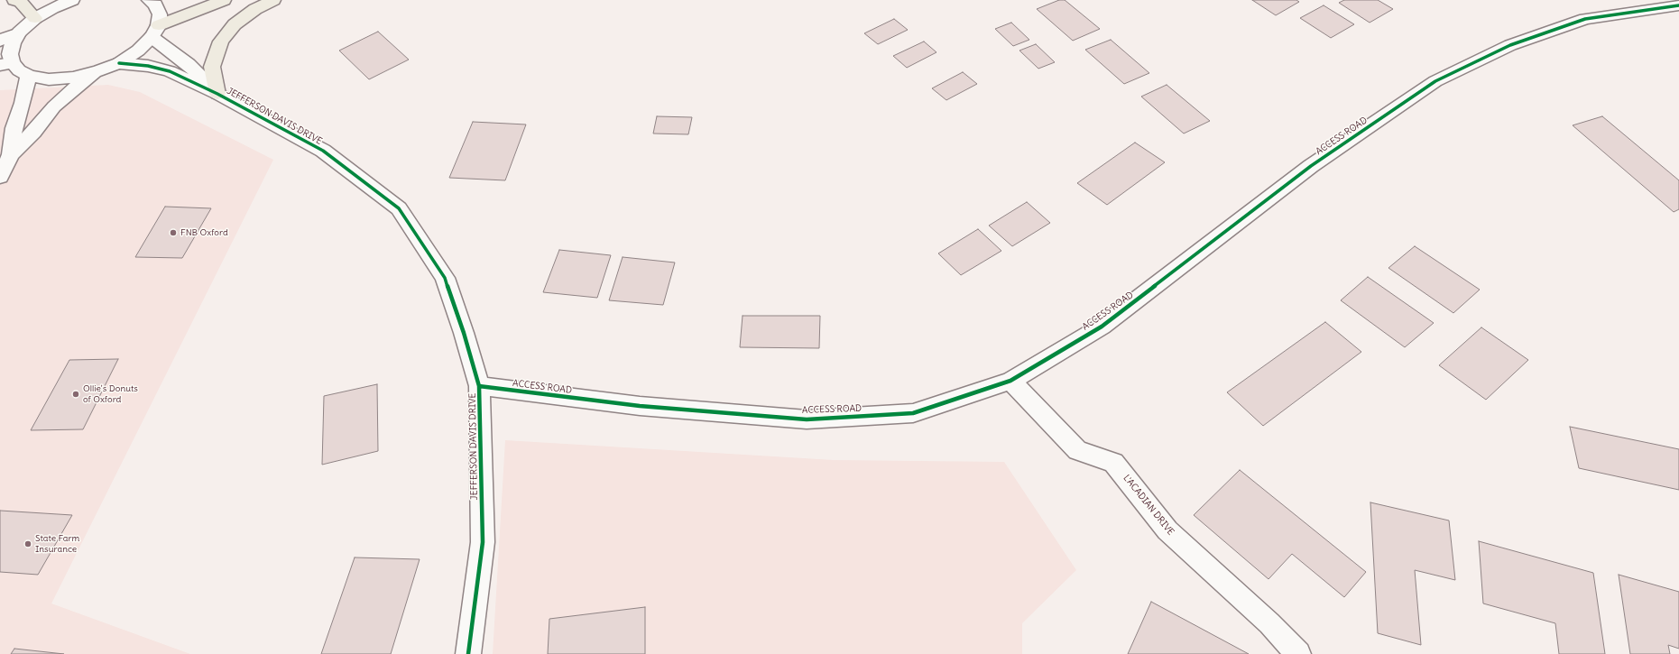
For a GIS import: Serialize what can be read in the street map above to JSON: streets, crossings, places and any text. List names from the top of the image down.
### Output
{
  "streets": {
    "street": ["JEFFERSON DAVIS DRIVE", "ACCESS ROAD", "L'ACADIAN DRIVE"]
  },
  "crossings": [
    ["JEFFERSON DAVIS DRIVE", "ACCESS ROAD"],
    ["ACCESS ROAD", "L'ACADIAN DRIVE"]
  ],
  "places": ["FNB Oxford", "Ollie's Donuts of Oxford", "State Farm Insurance"]
}
